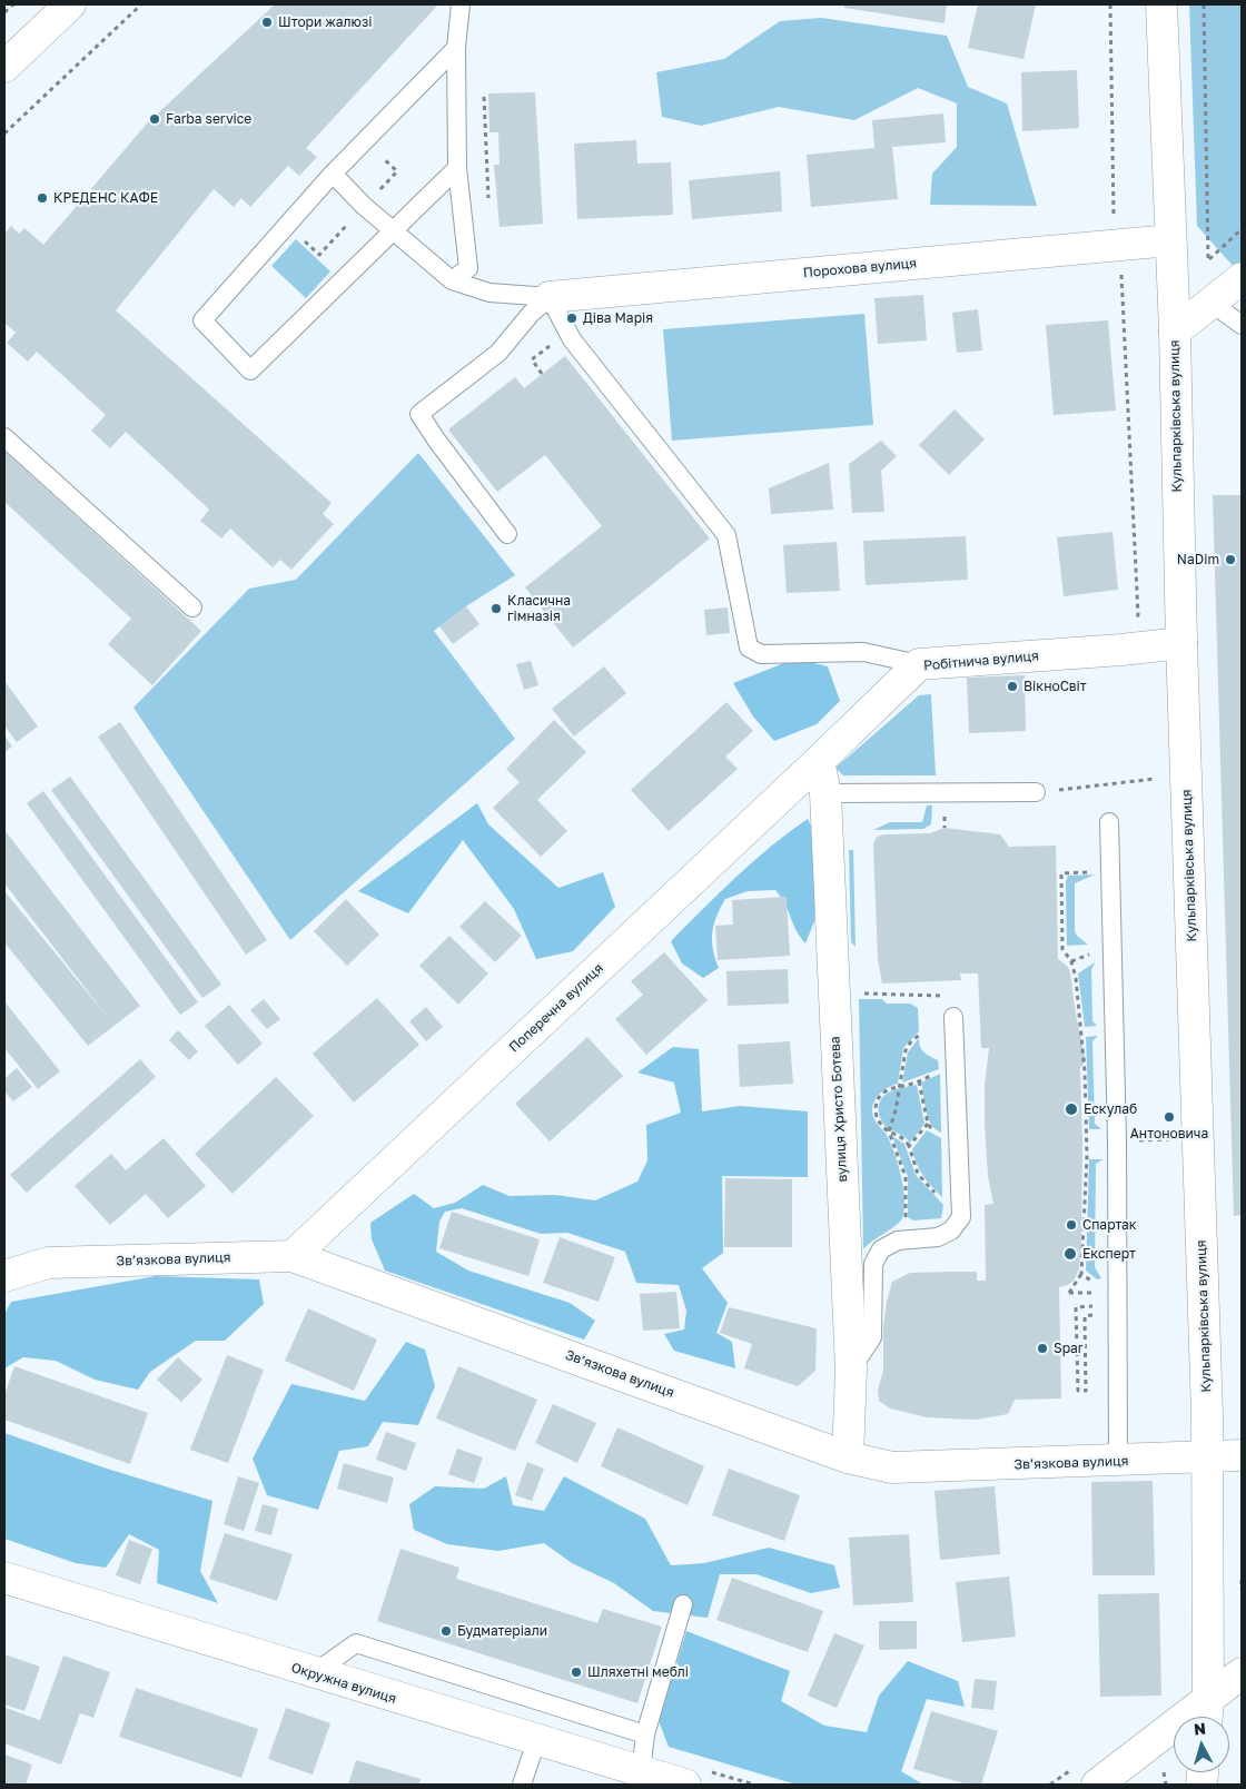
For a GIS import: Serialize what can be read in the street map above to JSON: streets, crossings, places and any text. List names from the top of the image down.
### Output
{
  "streets": {
    "street": [
      "Порохова вулиця",
      "Кульпарківська вулиця",
      "Робітнича вулиця",
      "Поперечна вулиця",
      "вулиця Христо Ботева",
      "Звʼязкова вулиця",
      "Окружна вулиця"
    ]
  },
  "crossings": [
    ["Порохова вулиця", "Кульпарківська вулиця"],
    ["Кульпарківська вулиця", "Робітнича вулиця"],
    ["Кульпарківська вулиця", "Звʼязкова вулиця"],
    ["Робітнича вулиця", "Поперечна вулиця"],
    ["Робітнича вулиця", "вулиця Христо Ботева"],
    ["Поперечна вулиця", "вулиця Христо Ботева"],
    ["Поперечна вулиця", "Звʼязкова вулиця"],
    ["вулиця Христо Ботева", "Звʼязкова вулиця"]
  ],
  "places": [
    "Штори жалюзі",
    "Farba service",
    "КРЕДЕНС КАФЕ",
    "Діва Марія",
    "NaDim",
    "Класична гімназія",
    "ВікноСвіт",
    "Ескулаб",
    "Антоновича",
    "Спартак",
    "Експерт",
    "Spar",
    "Будматеріали",
    "Шляхетні меблі"
  ],
  "north": "top"
}
